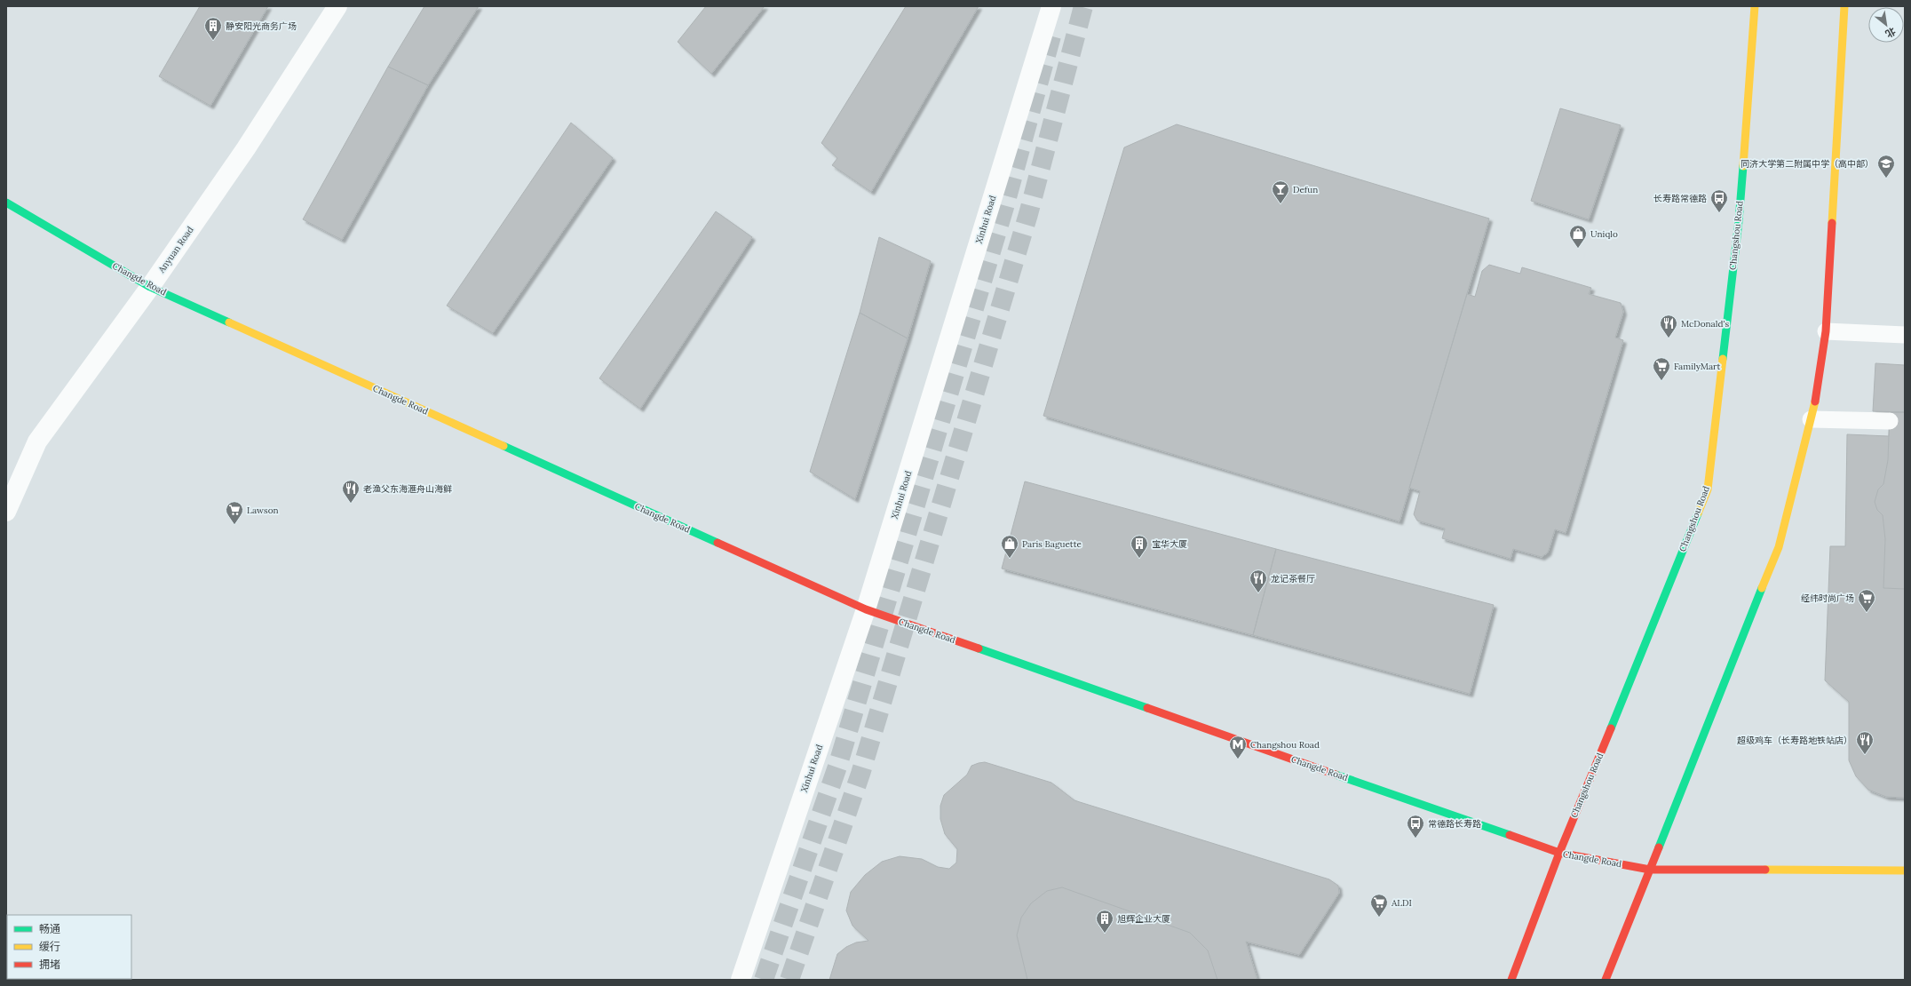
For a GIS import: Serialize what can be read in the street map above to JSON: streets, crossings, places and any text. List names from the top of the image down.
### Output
{
  "streets": {
    "main road": ["Changshou Road", "Changde Road"],
    "street": ["Xinhui Road", "Anyuan Road"]
  },
  "crossings": [
    ["Xinhui Road", "Changde Road"],
    ["Changshou Road", "Changde Road"],
    ["Anyuan Road", "Changde Road"]
  ],
  "places": {
    "building": ["静安阳光商务广场", "宝华大厦", "旭辉企业大厦"],
    "school or university": ["同济大学第二附属中学（高中部）"],
    "bar": ["Defun"],
    "bus stop": ["长寿路常德路", "常德路长寿路"],
    "shop": ["Uniqlo", "Paris Baguette"],
    "restaurant": [
      "McDonald's",
      "老渔父东海滙舟山海鲜",
      "龙记茶餐厅",
      "超级鸡车（长寿路地铁站店）"
    ],
    "supermarket": [
      "FamilyMart",
      "Lawson",
      "经纬时尚广场",
      "ALDI"
    ],
    "metro station": ["Changshou Road"]
  },
  "legend": ["畅通", "缓行", "拥堵"],
  "north": "bottom right"
}
